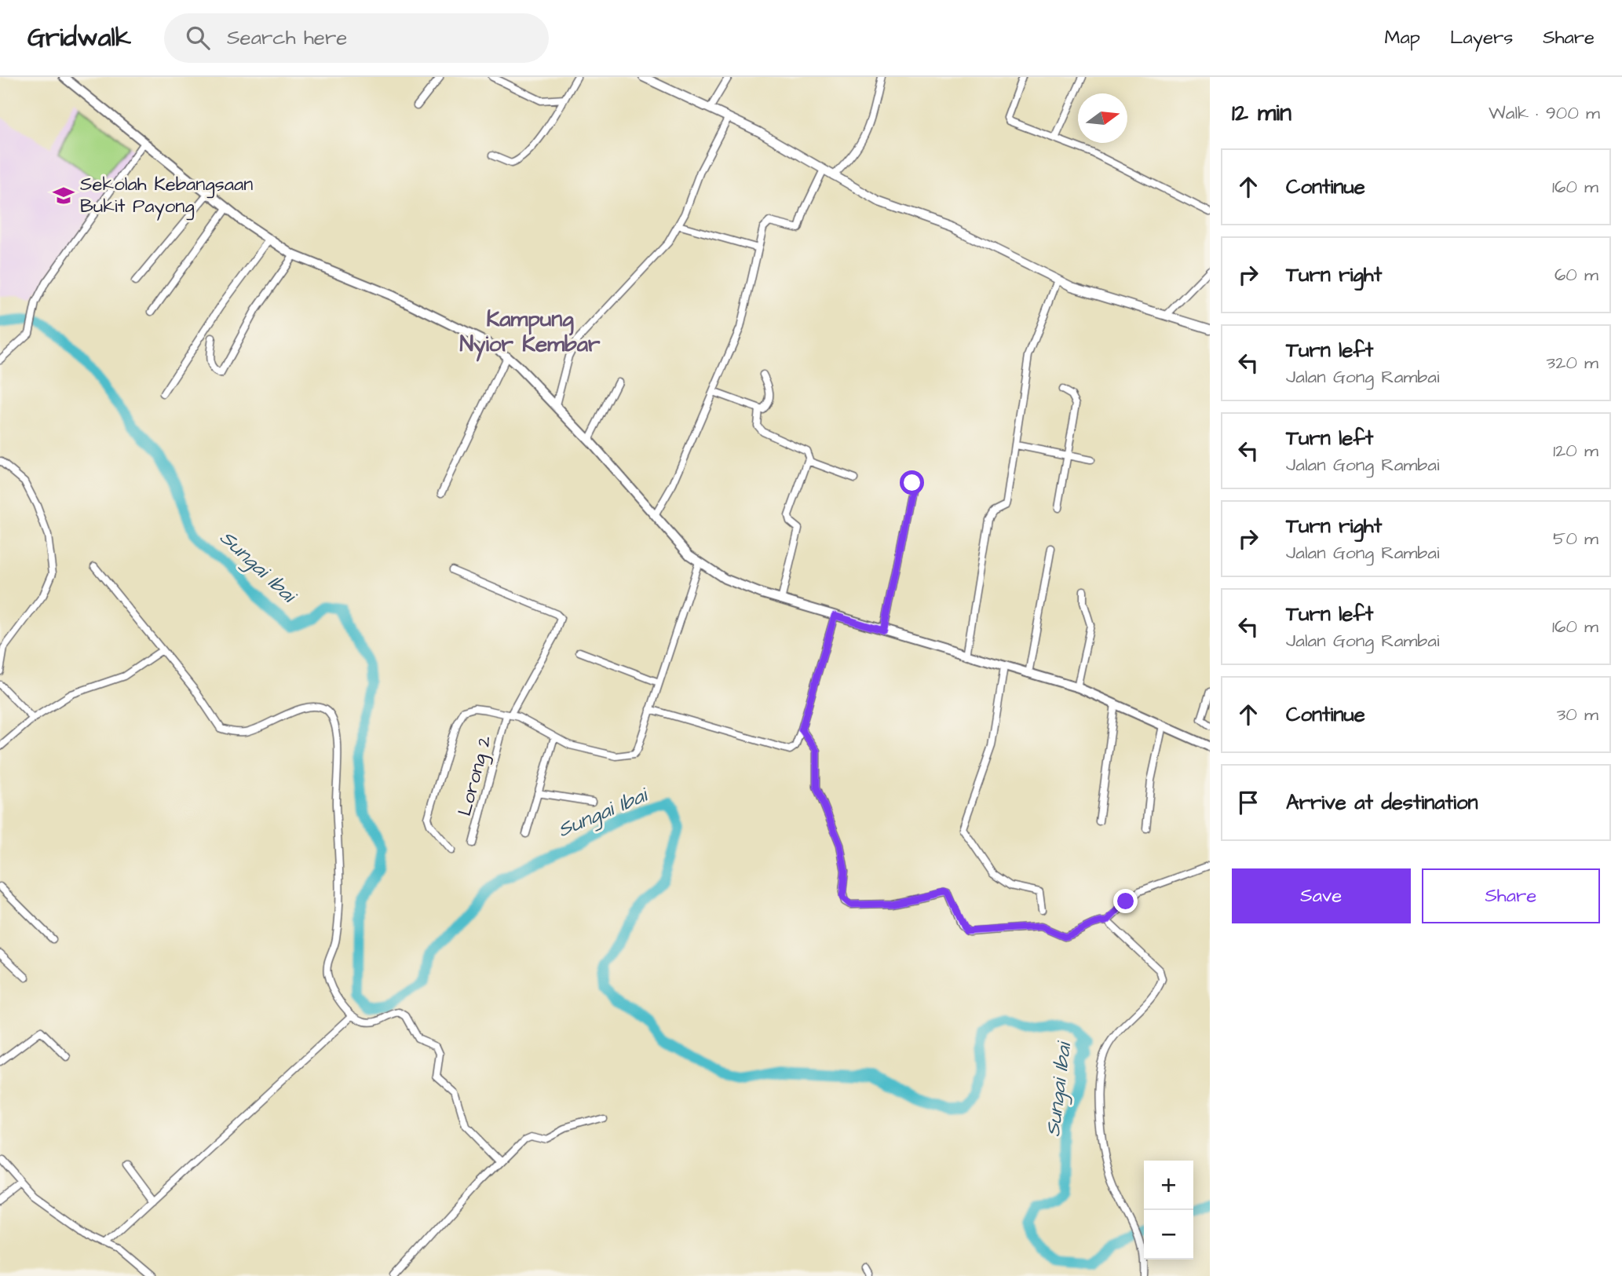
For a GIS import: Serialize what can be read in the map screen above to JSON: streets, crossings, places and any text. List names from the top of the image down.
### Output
{
  "streets": {
    "street": ["Lorong 2"]
  },
  "districts": ["Kampung Nyior Kembar"],
  "water": ["Sungai Ibai"],
  "places": {
    "school or university": ["Sekolah Kebangsaan Bukit Payong"]
  },
  "north": "right",
  "page": {
    "header": "Gridwalk",
    "search": "Search here",
    "nav": ["Map", "Layers", "Share"],
    "heading": ["12 min", "Walk · 900 m"],
    "list": [
      ["Continue", "160 m"],
      ["Turn right", "60 m"],
      ["Turn left", "Jalan Gong Rambai", "320 m"],
      ["Turn left", "Jalan Gong Rambai", "120 m"],
      ["Turn right", "Jalan Gong Rambai", "50 m"],
      ["Turn left", "Jalan Gong Rambai", "160 m"],
      ["Continue", "30 m"],
      "Arrive at destination"
    ],
    "buttons": ["Save", "Share"],
    "map_buttons": ["+", "−"]
  }
}
